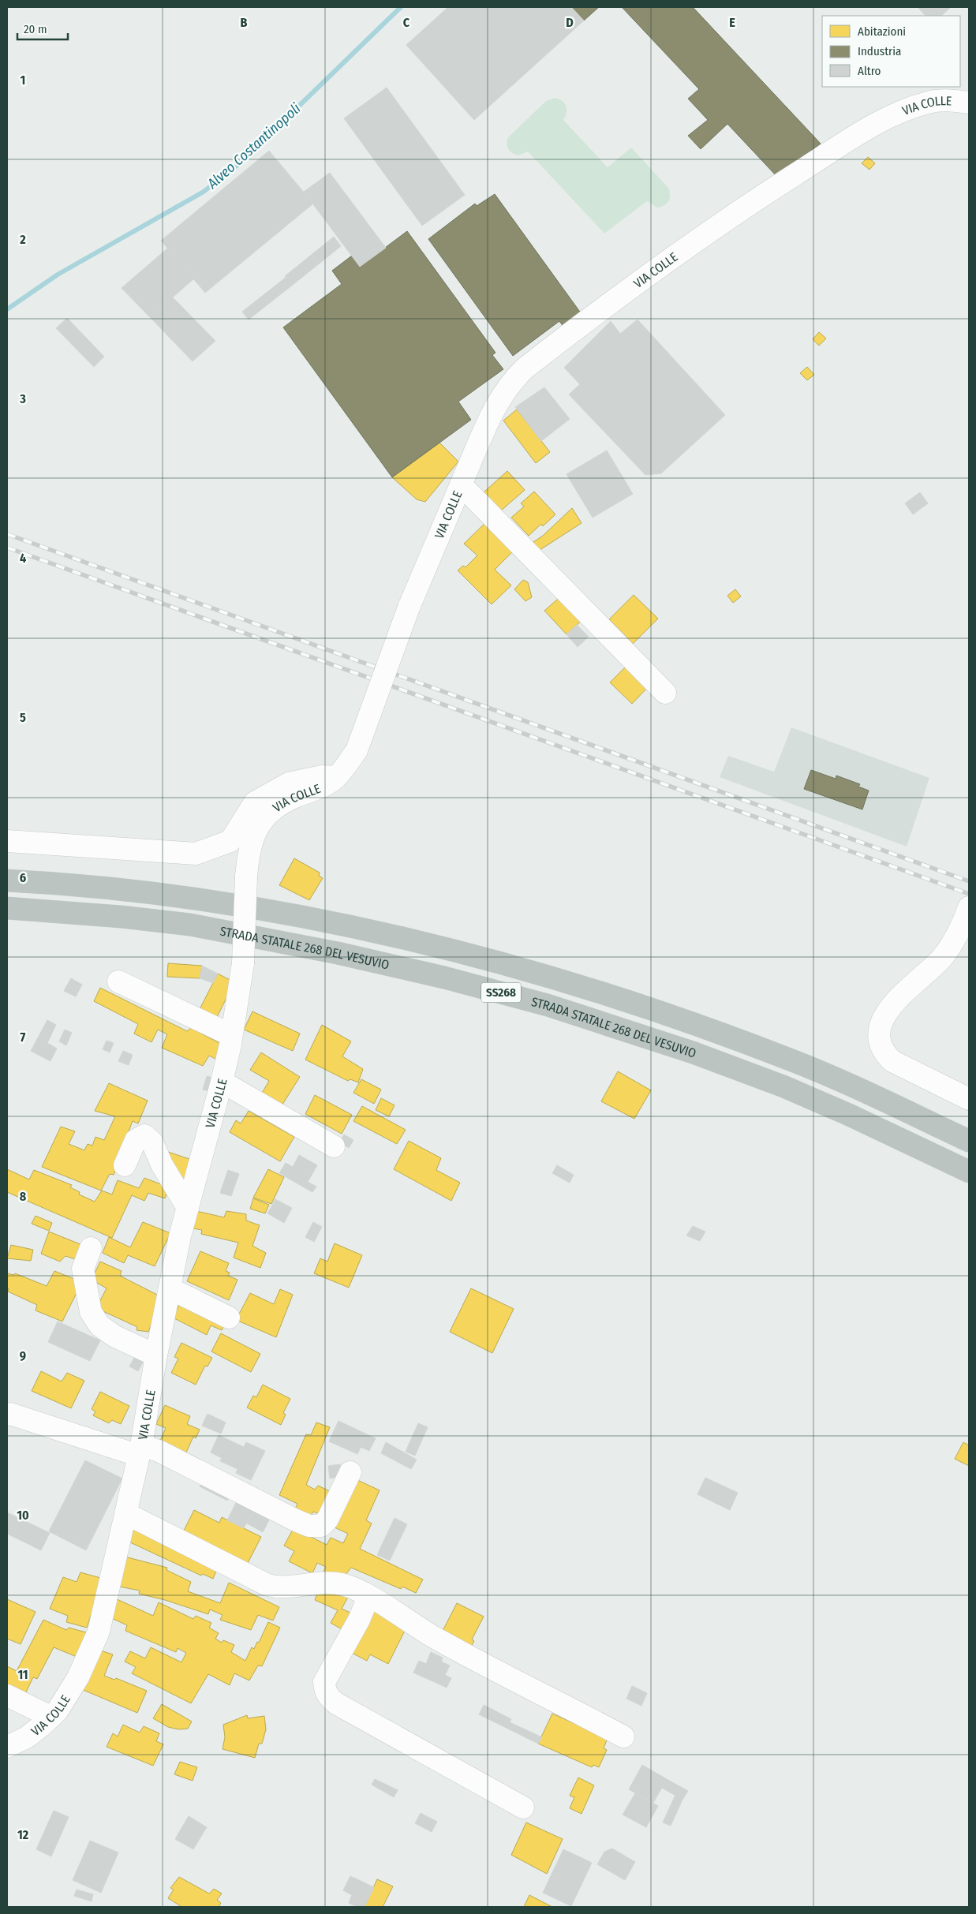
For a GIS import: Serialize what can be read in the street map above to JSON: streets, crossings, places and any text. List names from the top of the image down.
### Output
{
  "streets": {
    "highway": ["STRADA STATALE 268 DEL VESUVIO", "SS268"],
    "street": ["VIA COLLE"]
  },
  "water": ["Alveo Costantinopoli"],
  "legend": ["Abitazioni", "Industria", "Altro"],
  "scale_bar": "20 m",
  "grid": {
    "columns": [
      "B",
      "C",
      "D",
      "E"
    ],
    "rows": [
      "1",
      "2",
      "3",
      "4",
      "5",
      "6",
      "7",
      "8",
      "9",
      "10",
      "11",
      "12"
    ]
  }
}
